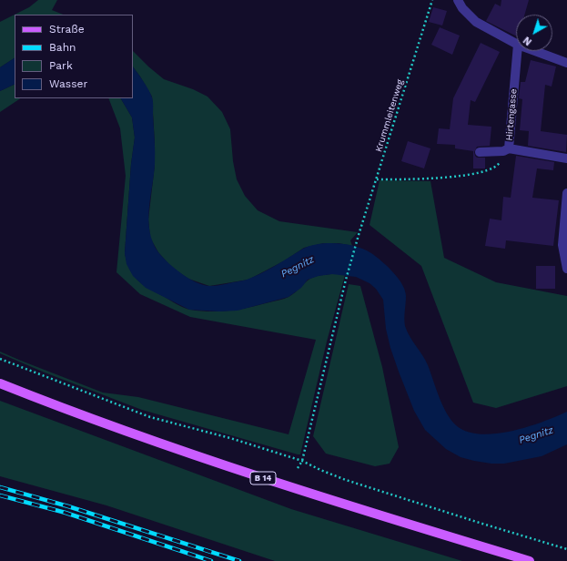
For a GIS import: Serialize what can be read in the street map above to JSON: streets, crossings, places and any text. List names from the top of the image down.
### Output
{
  "streets": {
    "main road": ["B 14"],
    "street": ["Hirtengasse"],
    "path": ["Krummleitenweg"]
  },
  "water": ["Pegnitz"],
  "legend": [
    "Straße",
    "Bahn",
    "Park",
    "Wasser"
  ],
  "north": "bottom left"
}
